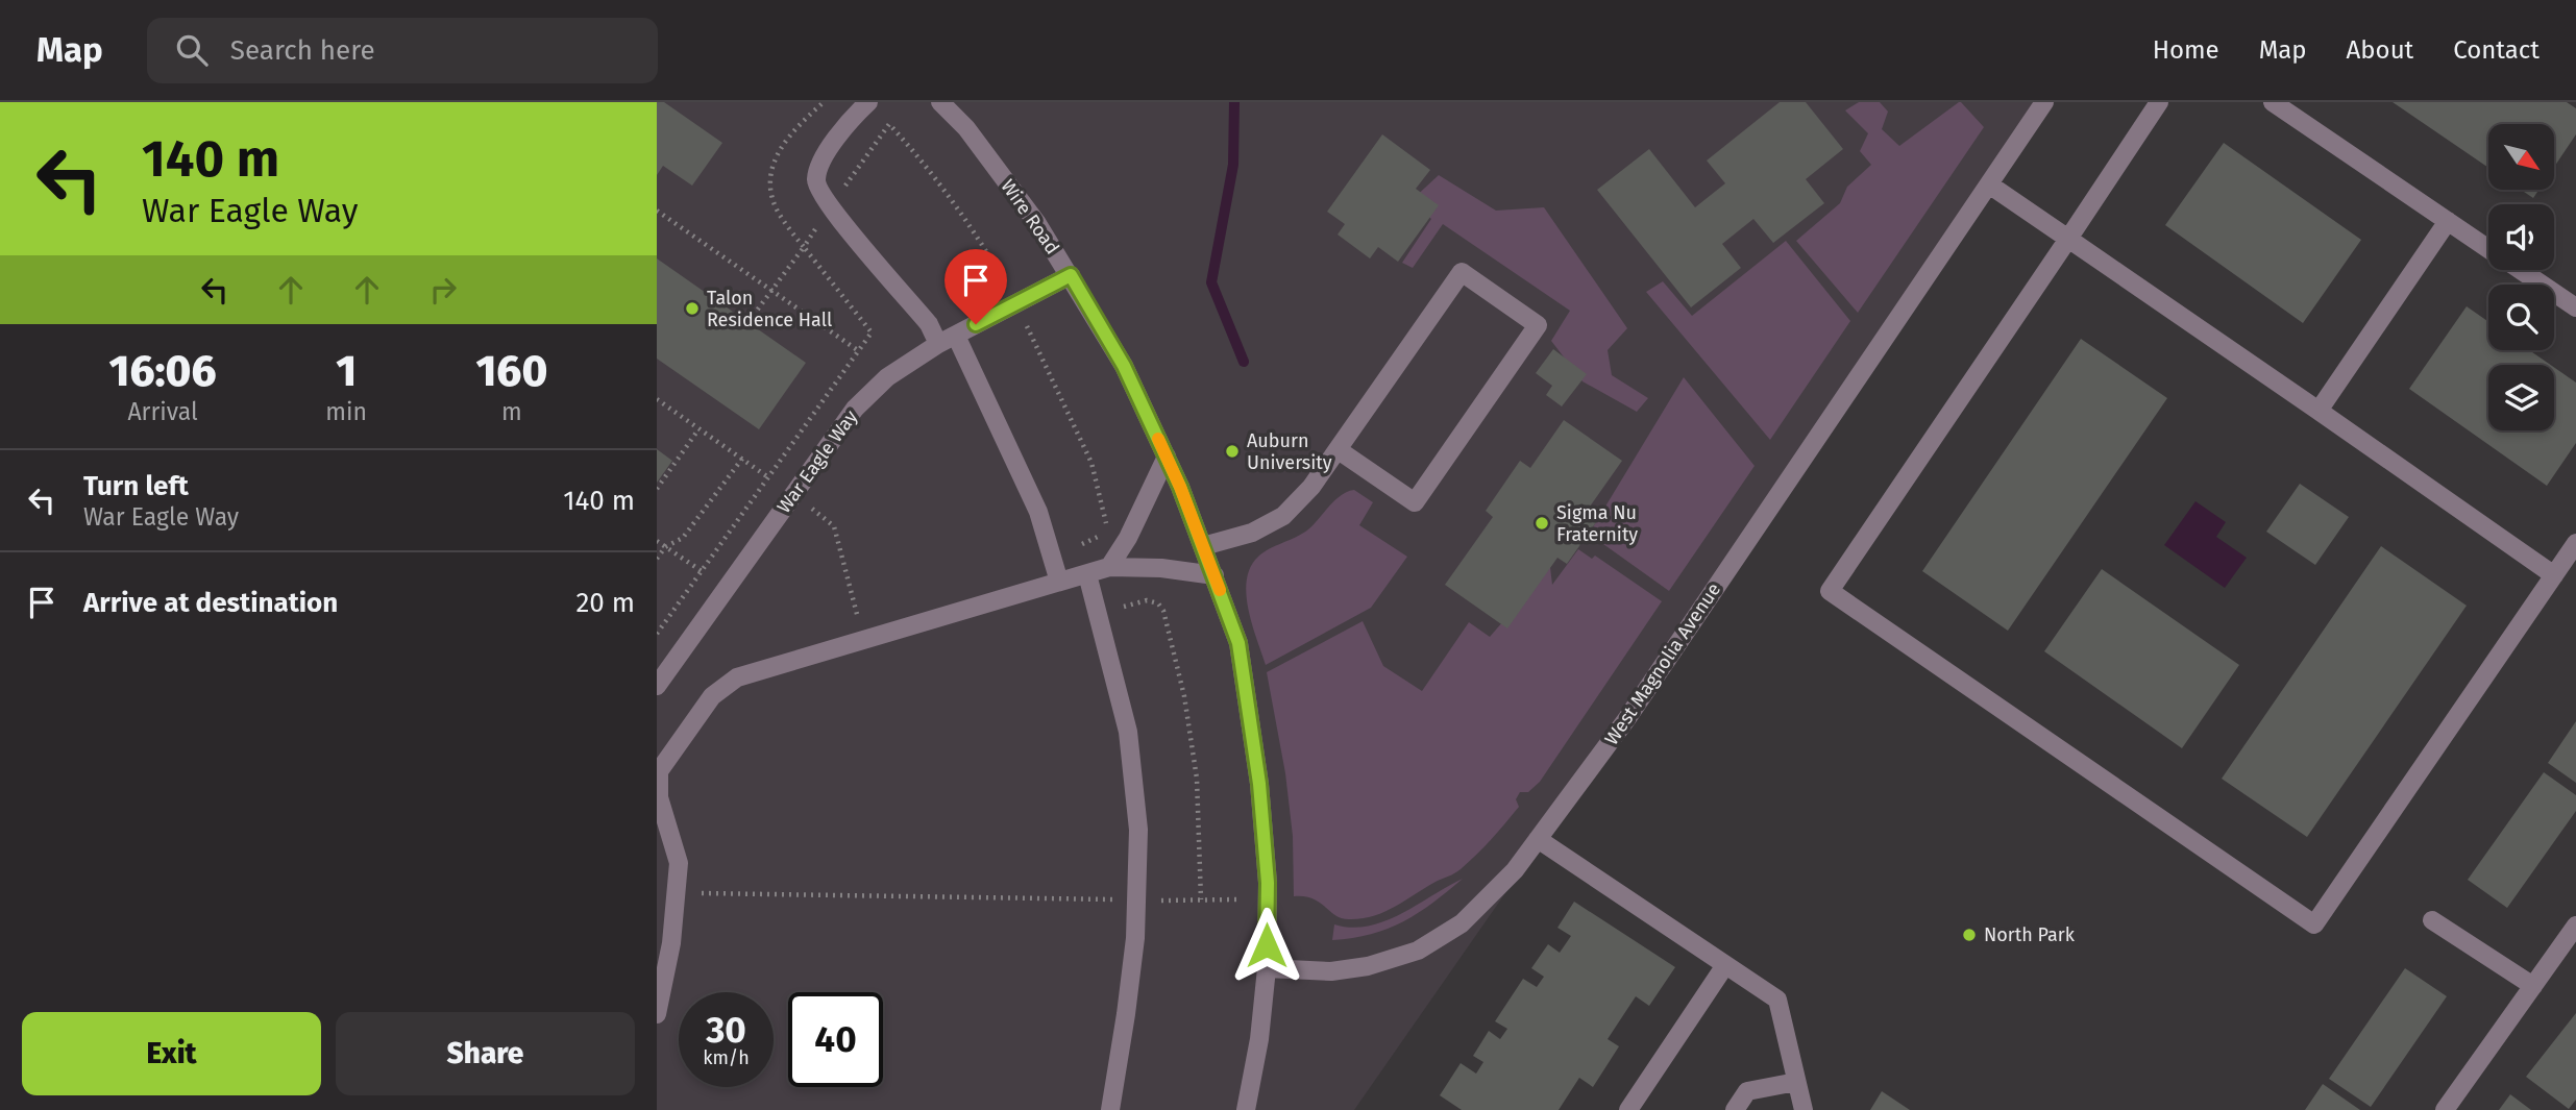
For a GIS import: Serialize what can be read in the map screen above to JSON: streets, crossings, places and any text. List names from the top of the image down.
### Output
{
  "streets": {
    "street": ["Wire Road", "War Eagle Way", "West Magnolia Avenue"]
  },
  "crossings": [
    ["Wire Road", "War Eagle Way"],
    ["Wire Road", "West Magnolia Avenue"]
  ],
  "places": [
    "Talon Residence Hall",
    "Auburn University",
    "Sigma Nu Fraternity",
    "North Park"
  ],
  "north": "bottom right",
  "page": {
    "header": "Map",
    "search": "Search here",
    "nav": [
      "Home",
      "Map",
      "About",
      "Contact"
    ],
    "turn": ["140 m", "War Eagle Way"],
    "eta": [
      "16:06",
      "Arrival",
      "1",
      "min",
      "160",
      "m"
    ],
    "list": [
      {
        "name": "Turn left",
        "note": "War Eagle Way",
        "value": "140 m"
      },
      {
        "name": "Arrive at destination",
        "value": "20 m"
      }
    ],
    "speed": "30 km/h",
    "limit": "40",
    "buttons": ["Exit", "Share"]
  }
}
